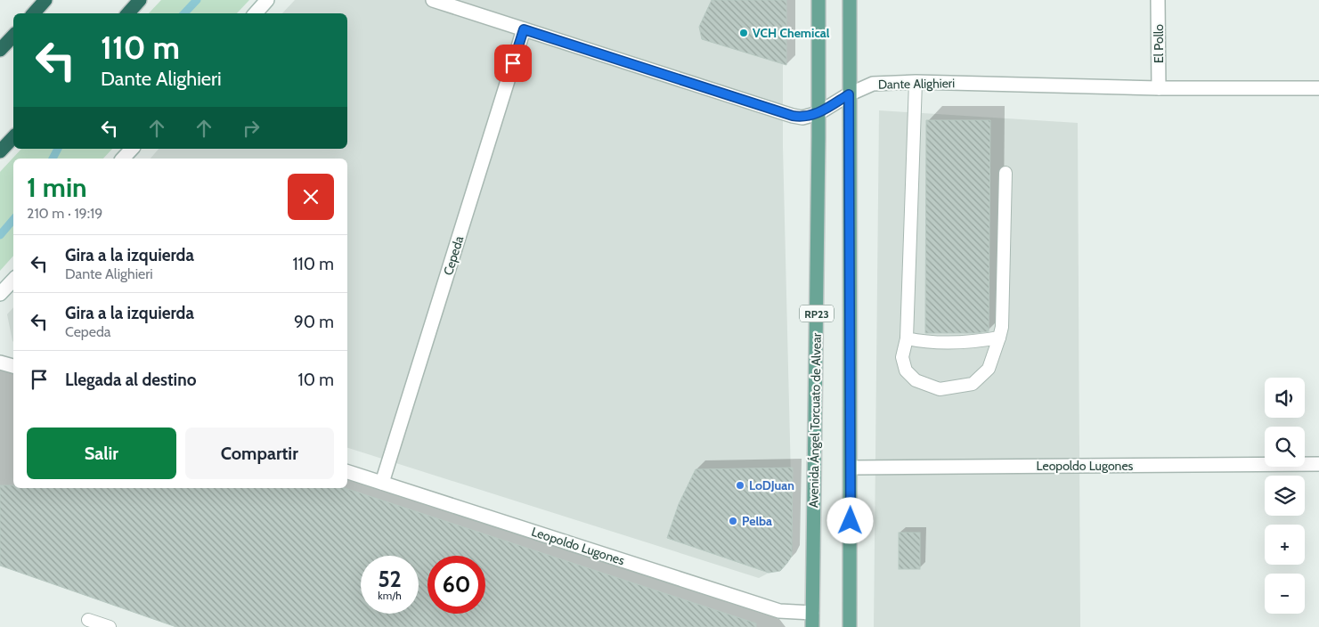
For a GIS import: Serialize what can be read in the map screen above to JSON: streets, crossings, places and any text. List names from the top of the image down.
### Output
{
  "streets": {
    "main road": ["RP23", "Avenida Ángel Torcuato de Alvear"],
    "street": [
      "El Pollo",
      "Dante Alighieri",
      "Cepeda",
      "Leopoldo Lugones"
    ]
  },
  "crossings": [
    ["El Pollo", "Dante Alighieri"],
    ["Dante Alighieri", "Cepeda"],
    ["Dante Alighieri", "RP23"],
    ["Dante Alighieri", "Avenida Ángel Torcuato de Alvear"],
    ["Cepeda", "Leopoldo Lugones"],
    ["RP23", "Leopoldo Lugones"],
    ["Avenida Ángel Torcuato de Alvear", "Leopoldo Lugones"]
  ],
  "places": ["VCH Chemical", "LoDJuan", "Pelba"],
  "page": {
    "turn": ["110 m", "Dante Alighieri"],
    "heading": ["1 min", "210 m · 19:19"],
    "list": [
      {
        "name": "Gira a la izquierda",
        "note": "Dante Alighieri",
        "value": "110 m"
      },
      {
        "name": "Gira a la izquierda",
        "note": "Cepeda",
        "value": "90 m"
      },
      {
        "name": "Llegada al destino",
        "value": "10 m"
      }
    ],
    "map_buttons": ["+", "−"],
    "buttons": ["Salir", "Compartir"],
    "speed": "52 km/h",
    "limit": "60"
  }
}
